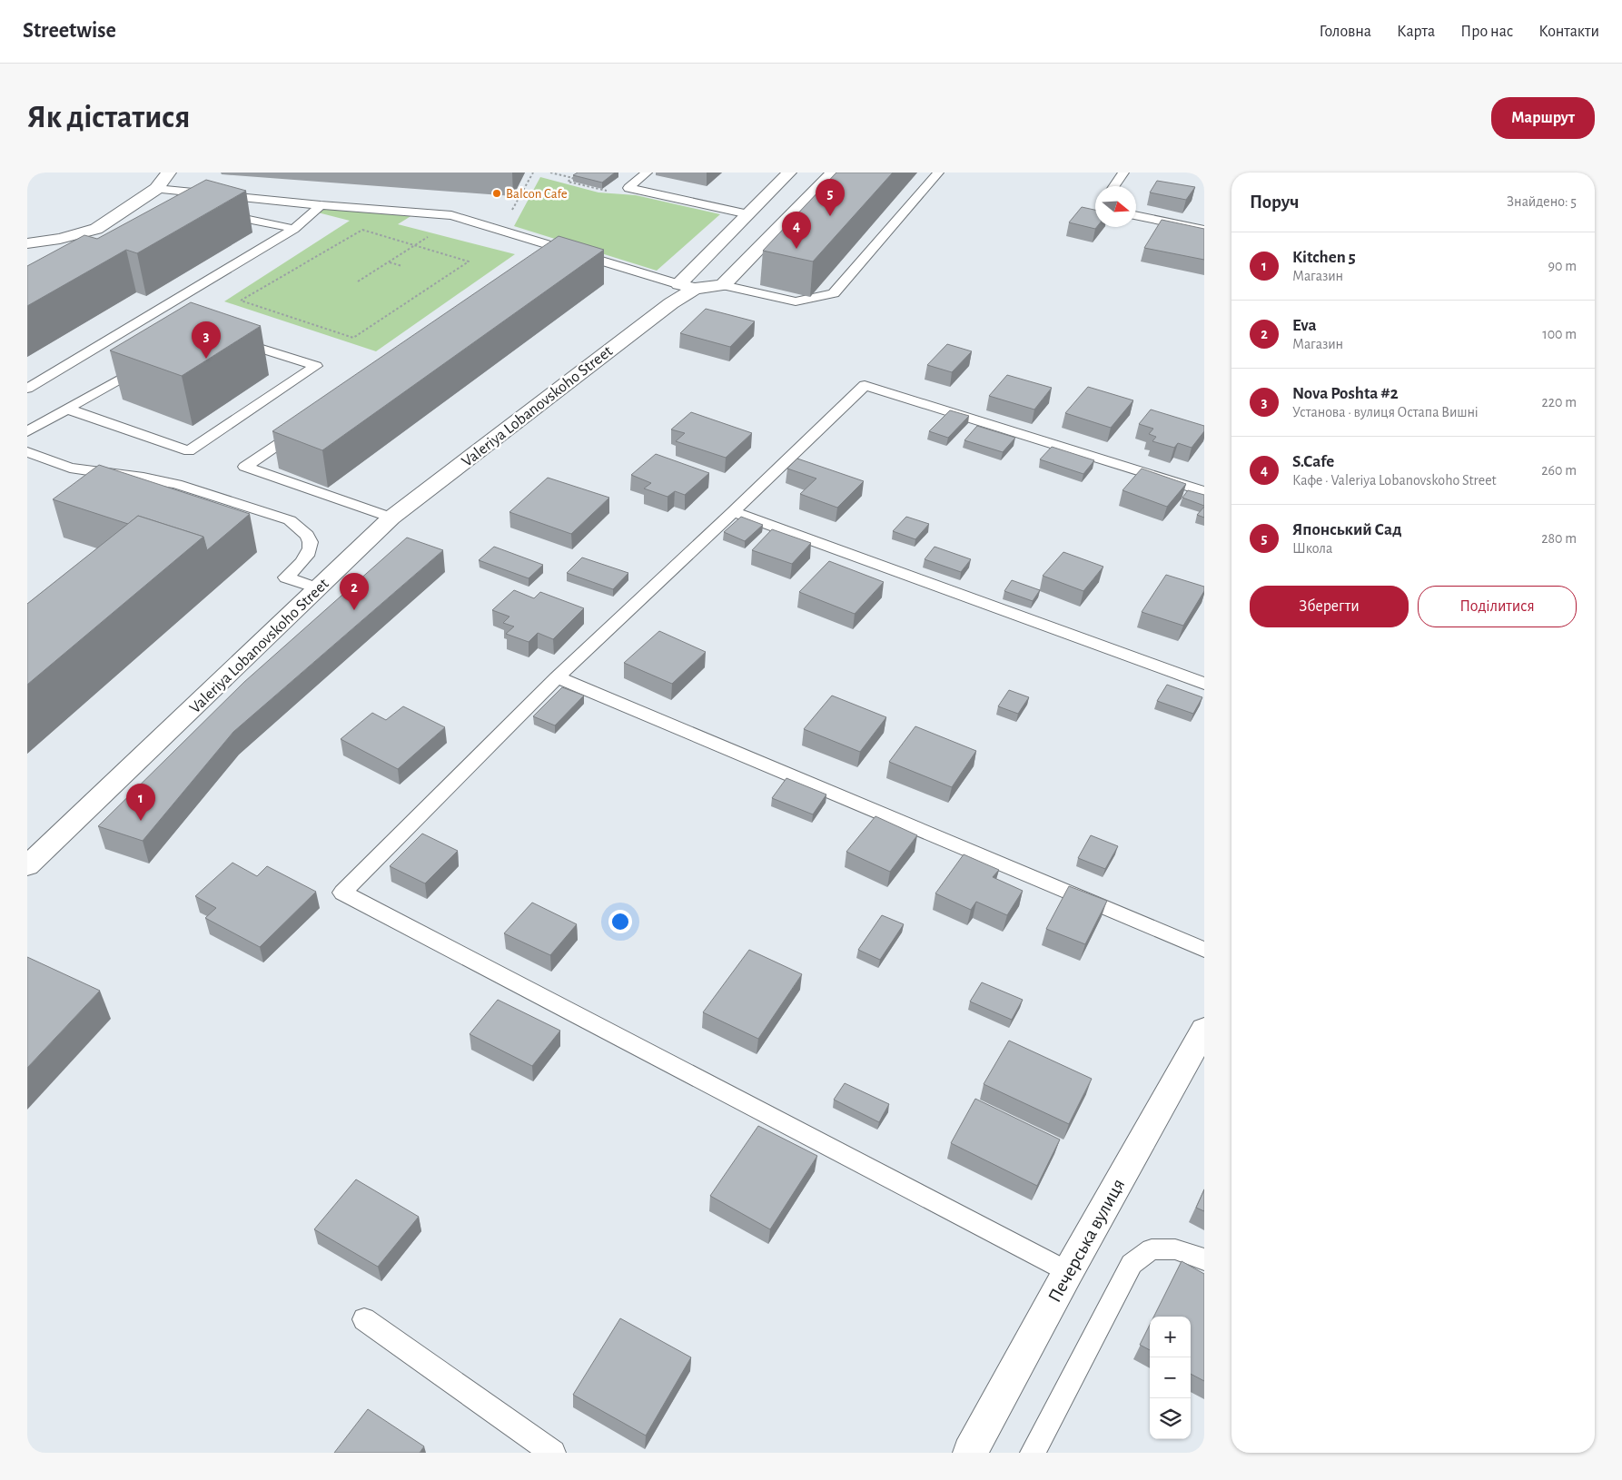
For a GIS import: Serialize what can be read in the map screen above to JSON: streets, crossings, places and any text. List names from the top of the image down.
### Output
{
  "streets": {
    "street": ["Valeriya Lobanovskoho Street", "Печерська вулиця"]
  },
  "places": ["Balcon Cafe"],
  "north": "right",
  "page": {
    "header": "Streetwise",
    "nav": [
      "Головна",
      "Карта",
      "Про нас",
      "Контакти"
    ],
    "buttons": [
      "Маршрут",
      ["Зберегти", "Поділитися"]
    ],
    "title": "Як дістатися",
    "heading": ["Поруч", "Знайдено: 5"],
    "pins": [
      "5",
      "4",
      "3",
      "2",
      "1"
    ],
    "list": [
      {
        "mark": "1",
        "name": "Kitchen 5",
        "note": "Магазин",
        "value": "90 m"
      },
      {
        "mark": "2",
        "name": "Eva",
        "note": "Магазин",
        "value": "100 m"
      },
      {
        "mark": "3",
        "name": "Nova Poshta #2",
        "note": "Установа · вулиця Остапа Вишні",
        "value": "220 m"
      },
      {
        "mark": "4",
        "name": "S.Cafe",
        "note": "Кафе · Valeriya Lobanovskoho Street",
        "value": "260 m"
      },
      {
        "mark": "5",
        "name": "Японський Сад",
        "note": "Школа",
        "value": "280 m"
      }
    ],
    "map_buttons": ["+", "−"]
  }
}
